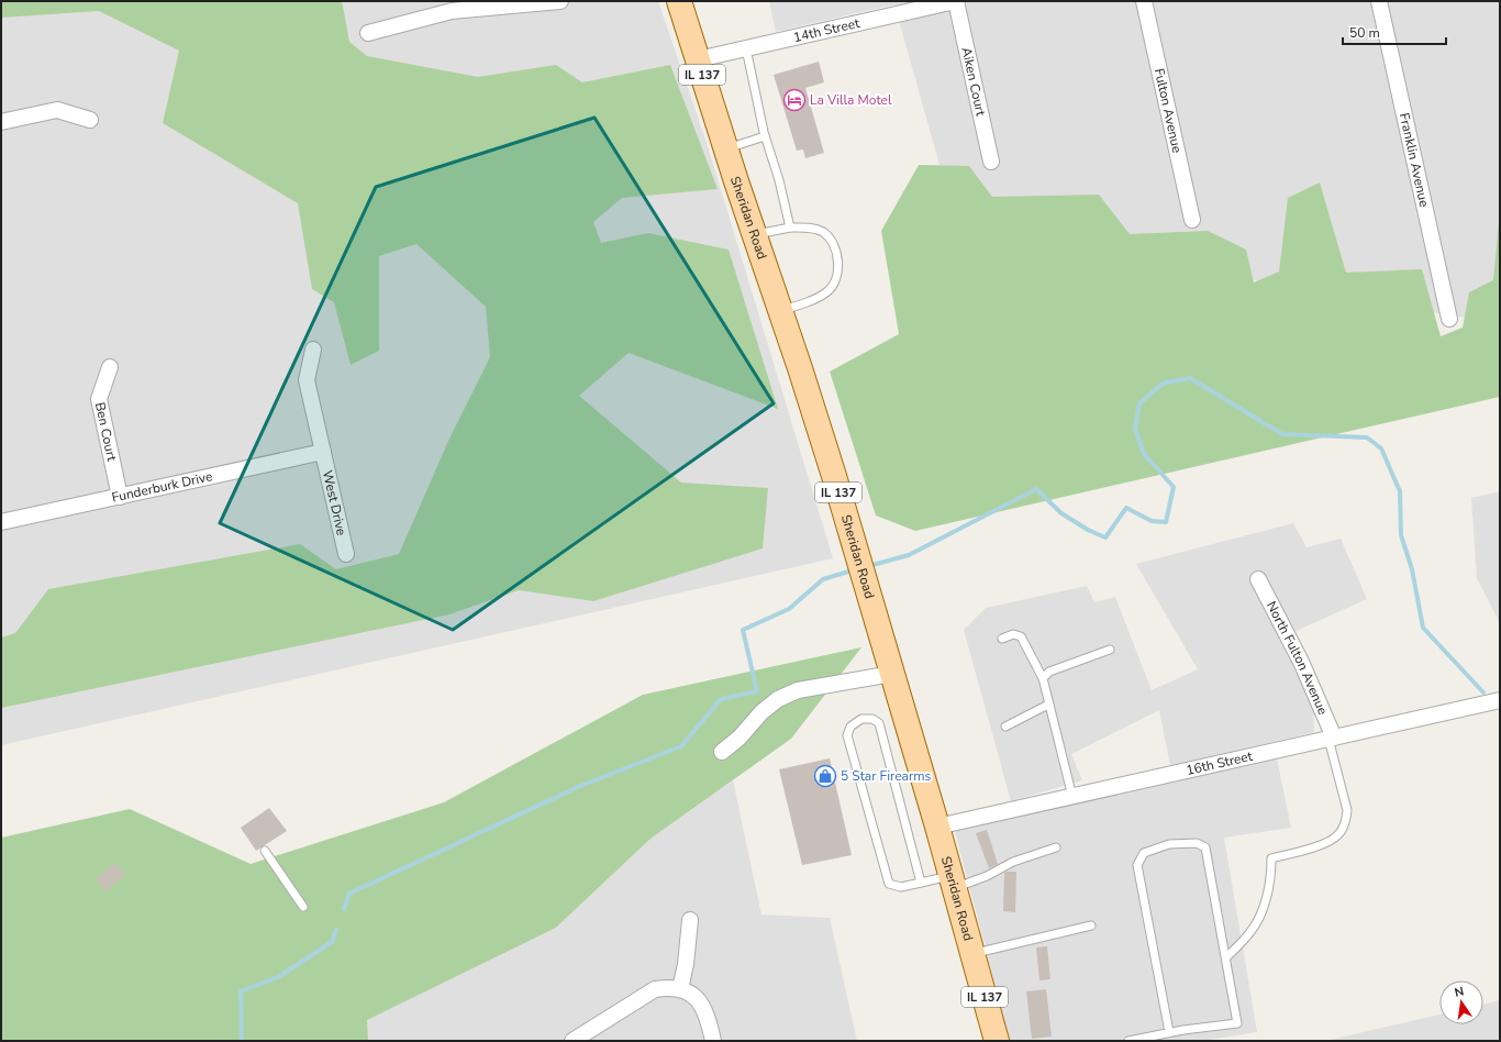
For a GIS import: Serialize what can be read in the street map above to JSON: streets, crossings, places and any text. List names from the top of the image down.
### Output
{
  "streets": {
    "main road": ["IL 137", "Sheridan Road"],
    "street": [
      "14th Street",
      "Aiken Court",
      "Fulton Avenue",
      "Franklin Avenue",
      "Ben Court",
      "Funderburk Drive",
      "West Drive",
      "North Fulton Avenue",
      "16th Street"
    ]
  },
  "crossings": [
    ["14th Street", "Aiken Court"],
    ["14th Street", "Sheridan Road"],
    ["Sheridan Road", "16th Street"],
    ["Ben Court", "Funderburk Drive"],
    ["Funderburk Drive", "West Drive"],
    ["North Fulton Avenue", "16th Street"]
  ],
  "places": {
    "hotel": ["La Villa Motel"],
    "shop": ["5 Star Firearms"]
  },
  "scale_bar": "50 m",
  "north": "top"
}
